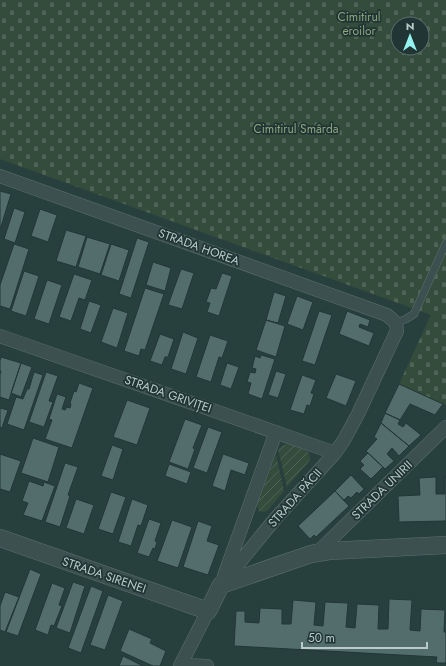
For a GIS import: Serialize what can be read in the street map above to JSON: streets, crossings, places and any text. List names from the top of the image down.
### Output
{
  "streets": {
    "street": [
      "STRADA HOREA",
      "STRADA GRIVIȚEI",
      "STRADA UNIRII",
      "STRADA PĂCII",
      "STRADA SIRENEI"
    ]
  },
  "crossings": [
    ["STRADA HOREA", "STRADA PĂCII"],
    ["STRADA GRIVIȚEI", "STRADA PĂCII"],
    ["STRADA PĂCII", "STRADA SIRENEI"]
  ],
  "parks": ["Cimitirul eroilor", "Cimitirul Smârda"],
  "scale_bar": "50 m",
  "north": "top"
}
